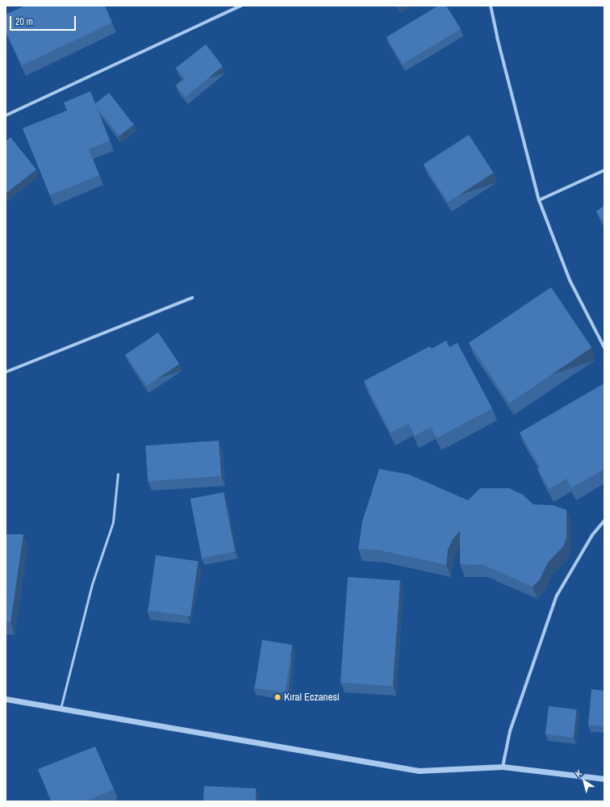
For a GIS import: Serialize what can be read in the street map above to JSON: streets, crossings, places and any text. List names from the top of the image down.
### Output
{
  "places": ["Kıral Eczanesi"],
  "scale_bar": "20 m",
  "north": "top left"
}
